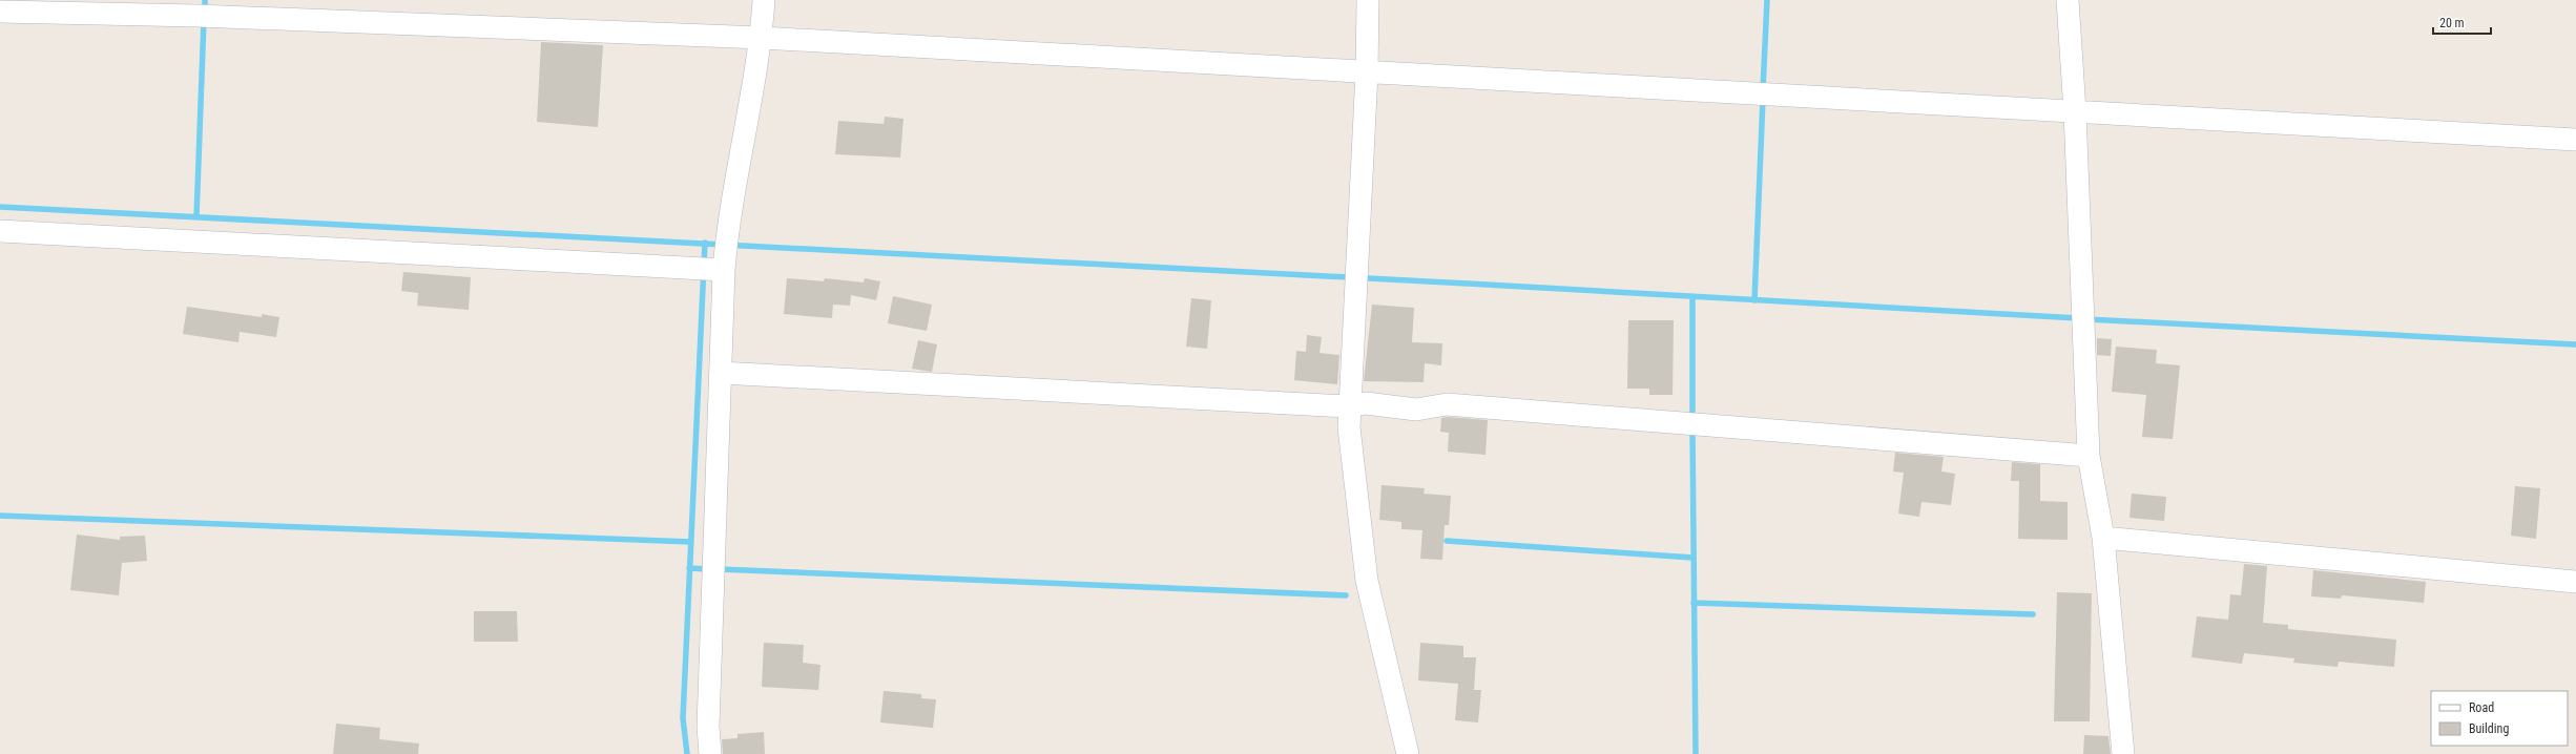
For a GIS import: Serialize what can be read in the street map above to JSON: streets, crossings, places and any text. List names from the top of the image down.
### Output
{
  "legend": ["Road", "Building"],
  "scale_bar": "20 m"
}
